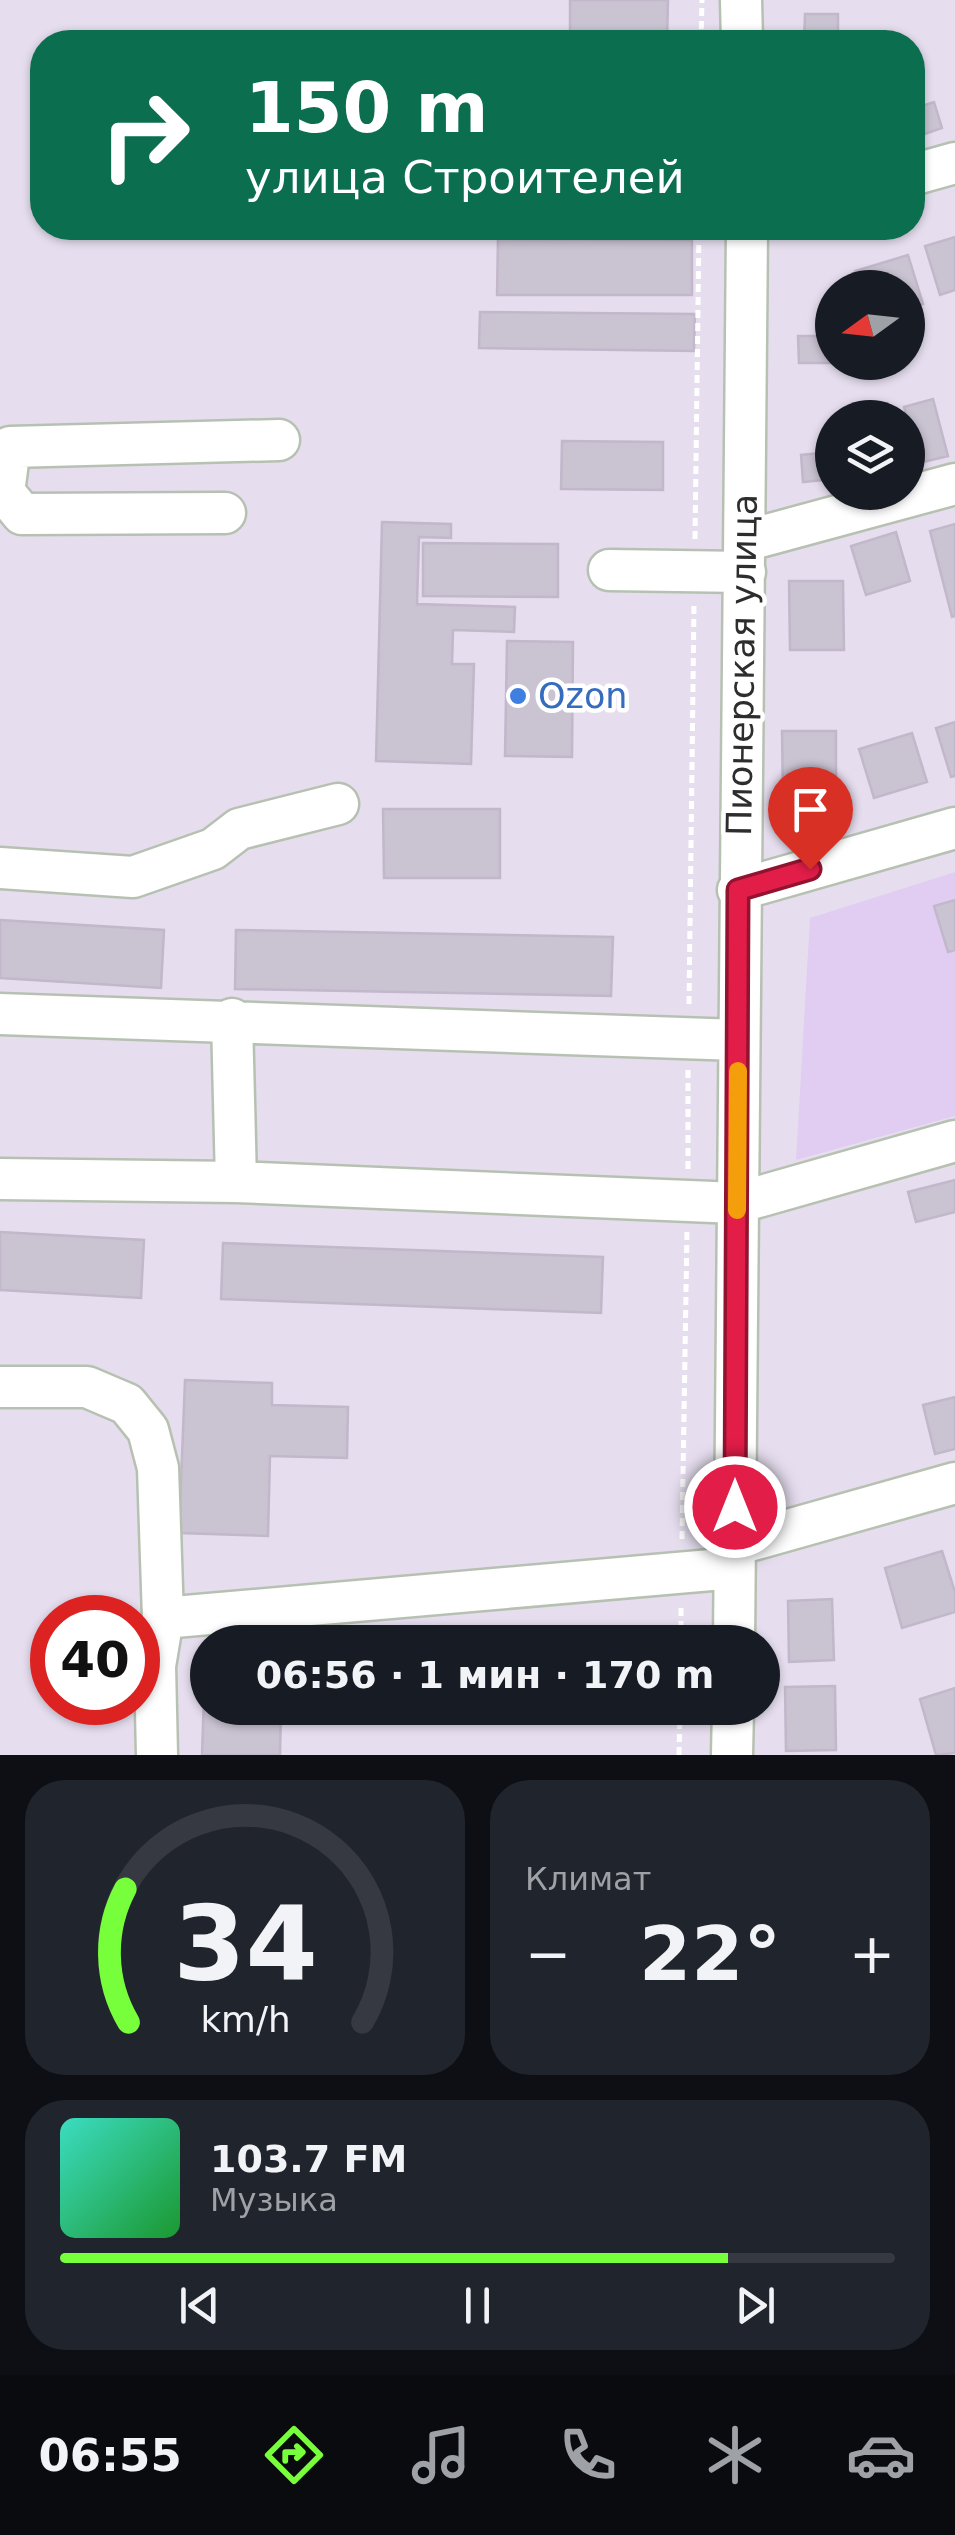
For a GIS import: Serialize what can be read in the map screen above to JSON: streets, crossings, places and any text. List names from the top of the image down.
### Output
{
  "streets": {
    "street": ["Пионерская улица"]
  },
  "places": ["Ozon"],
  "north": "left",
  "page": {
    "turn": ["150 m", "улица Строителей"],
    "limit": "40",
    "trip": "06:56 · 1 мин · 170 m",
    "tile": "Климат",
    "heat": ["−", "22°", "+"],
    "song": ["103.7 FM", "Музыка"],
    "tabs": "06:55",
    "gauge": ["34", "km/h"]
  }
}
